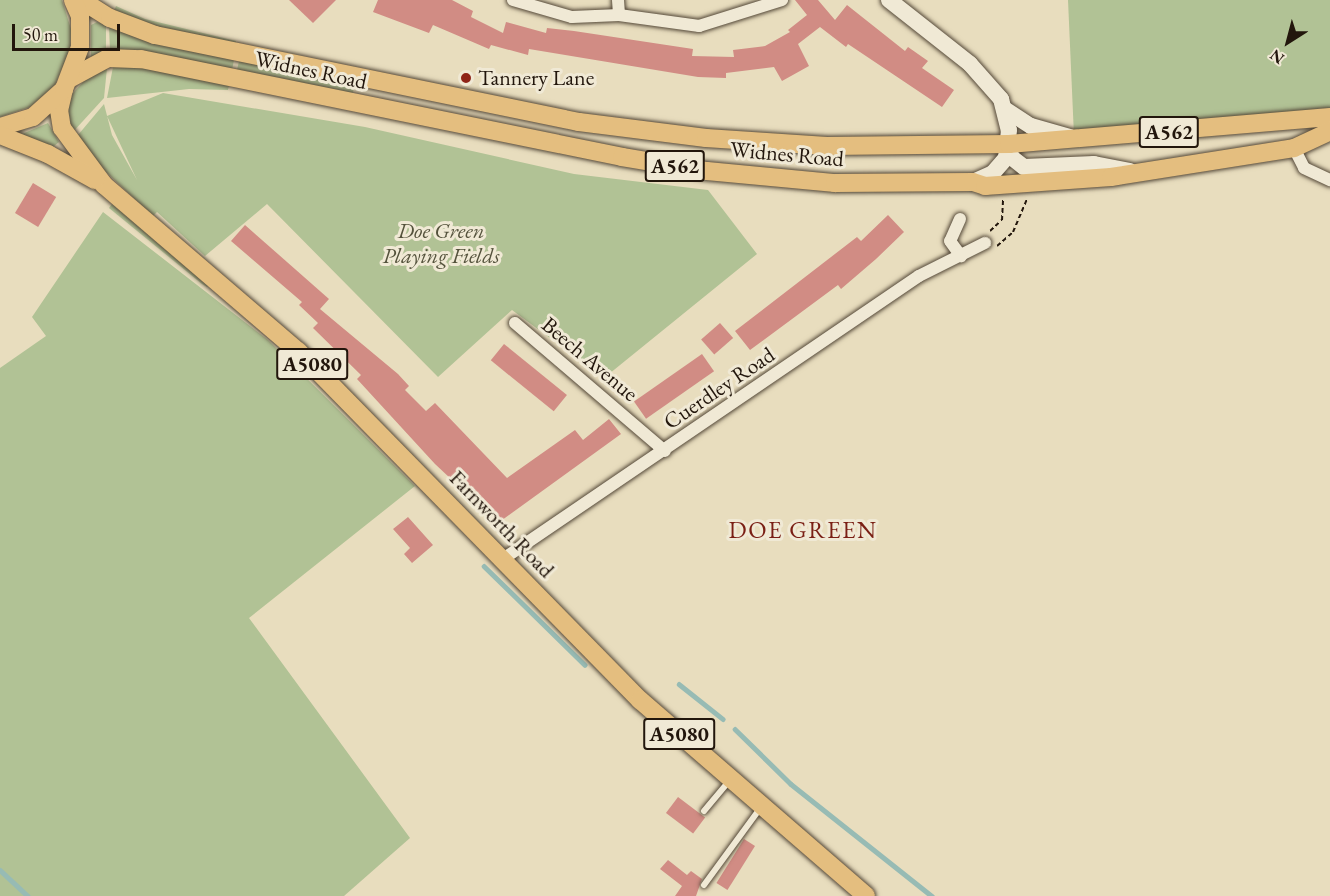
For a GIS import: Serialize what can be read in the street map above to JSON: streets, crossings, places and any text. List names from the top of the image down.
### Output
{
  "streets": {
    "main road": [
      "Widnes Road",
      "A562",
      "A5080",
      "Farnworth Road"
    ],
    "street": ["Beech Avenue", "Cuerdley Road"]
  },
  "crossings": [
    ["Widnes Road", "A562"],
    ["Widnes Road", "Farnworth Road"],
    ["A562", "Farnworth Road"],
    ["Beech Avenue", "Cuerdley Road"],
    ["Cuerdley Road", "Farnworth Road"]
  ],
  "districts": ["DOE GREEN"],
  "parks": ["Doe Green Playing Fields"],
  "places": ["Tannery Lane"],
  "scale_bar": "50 m",
  "north": "bottom left"
}
